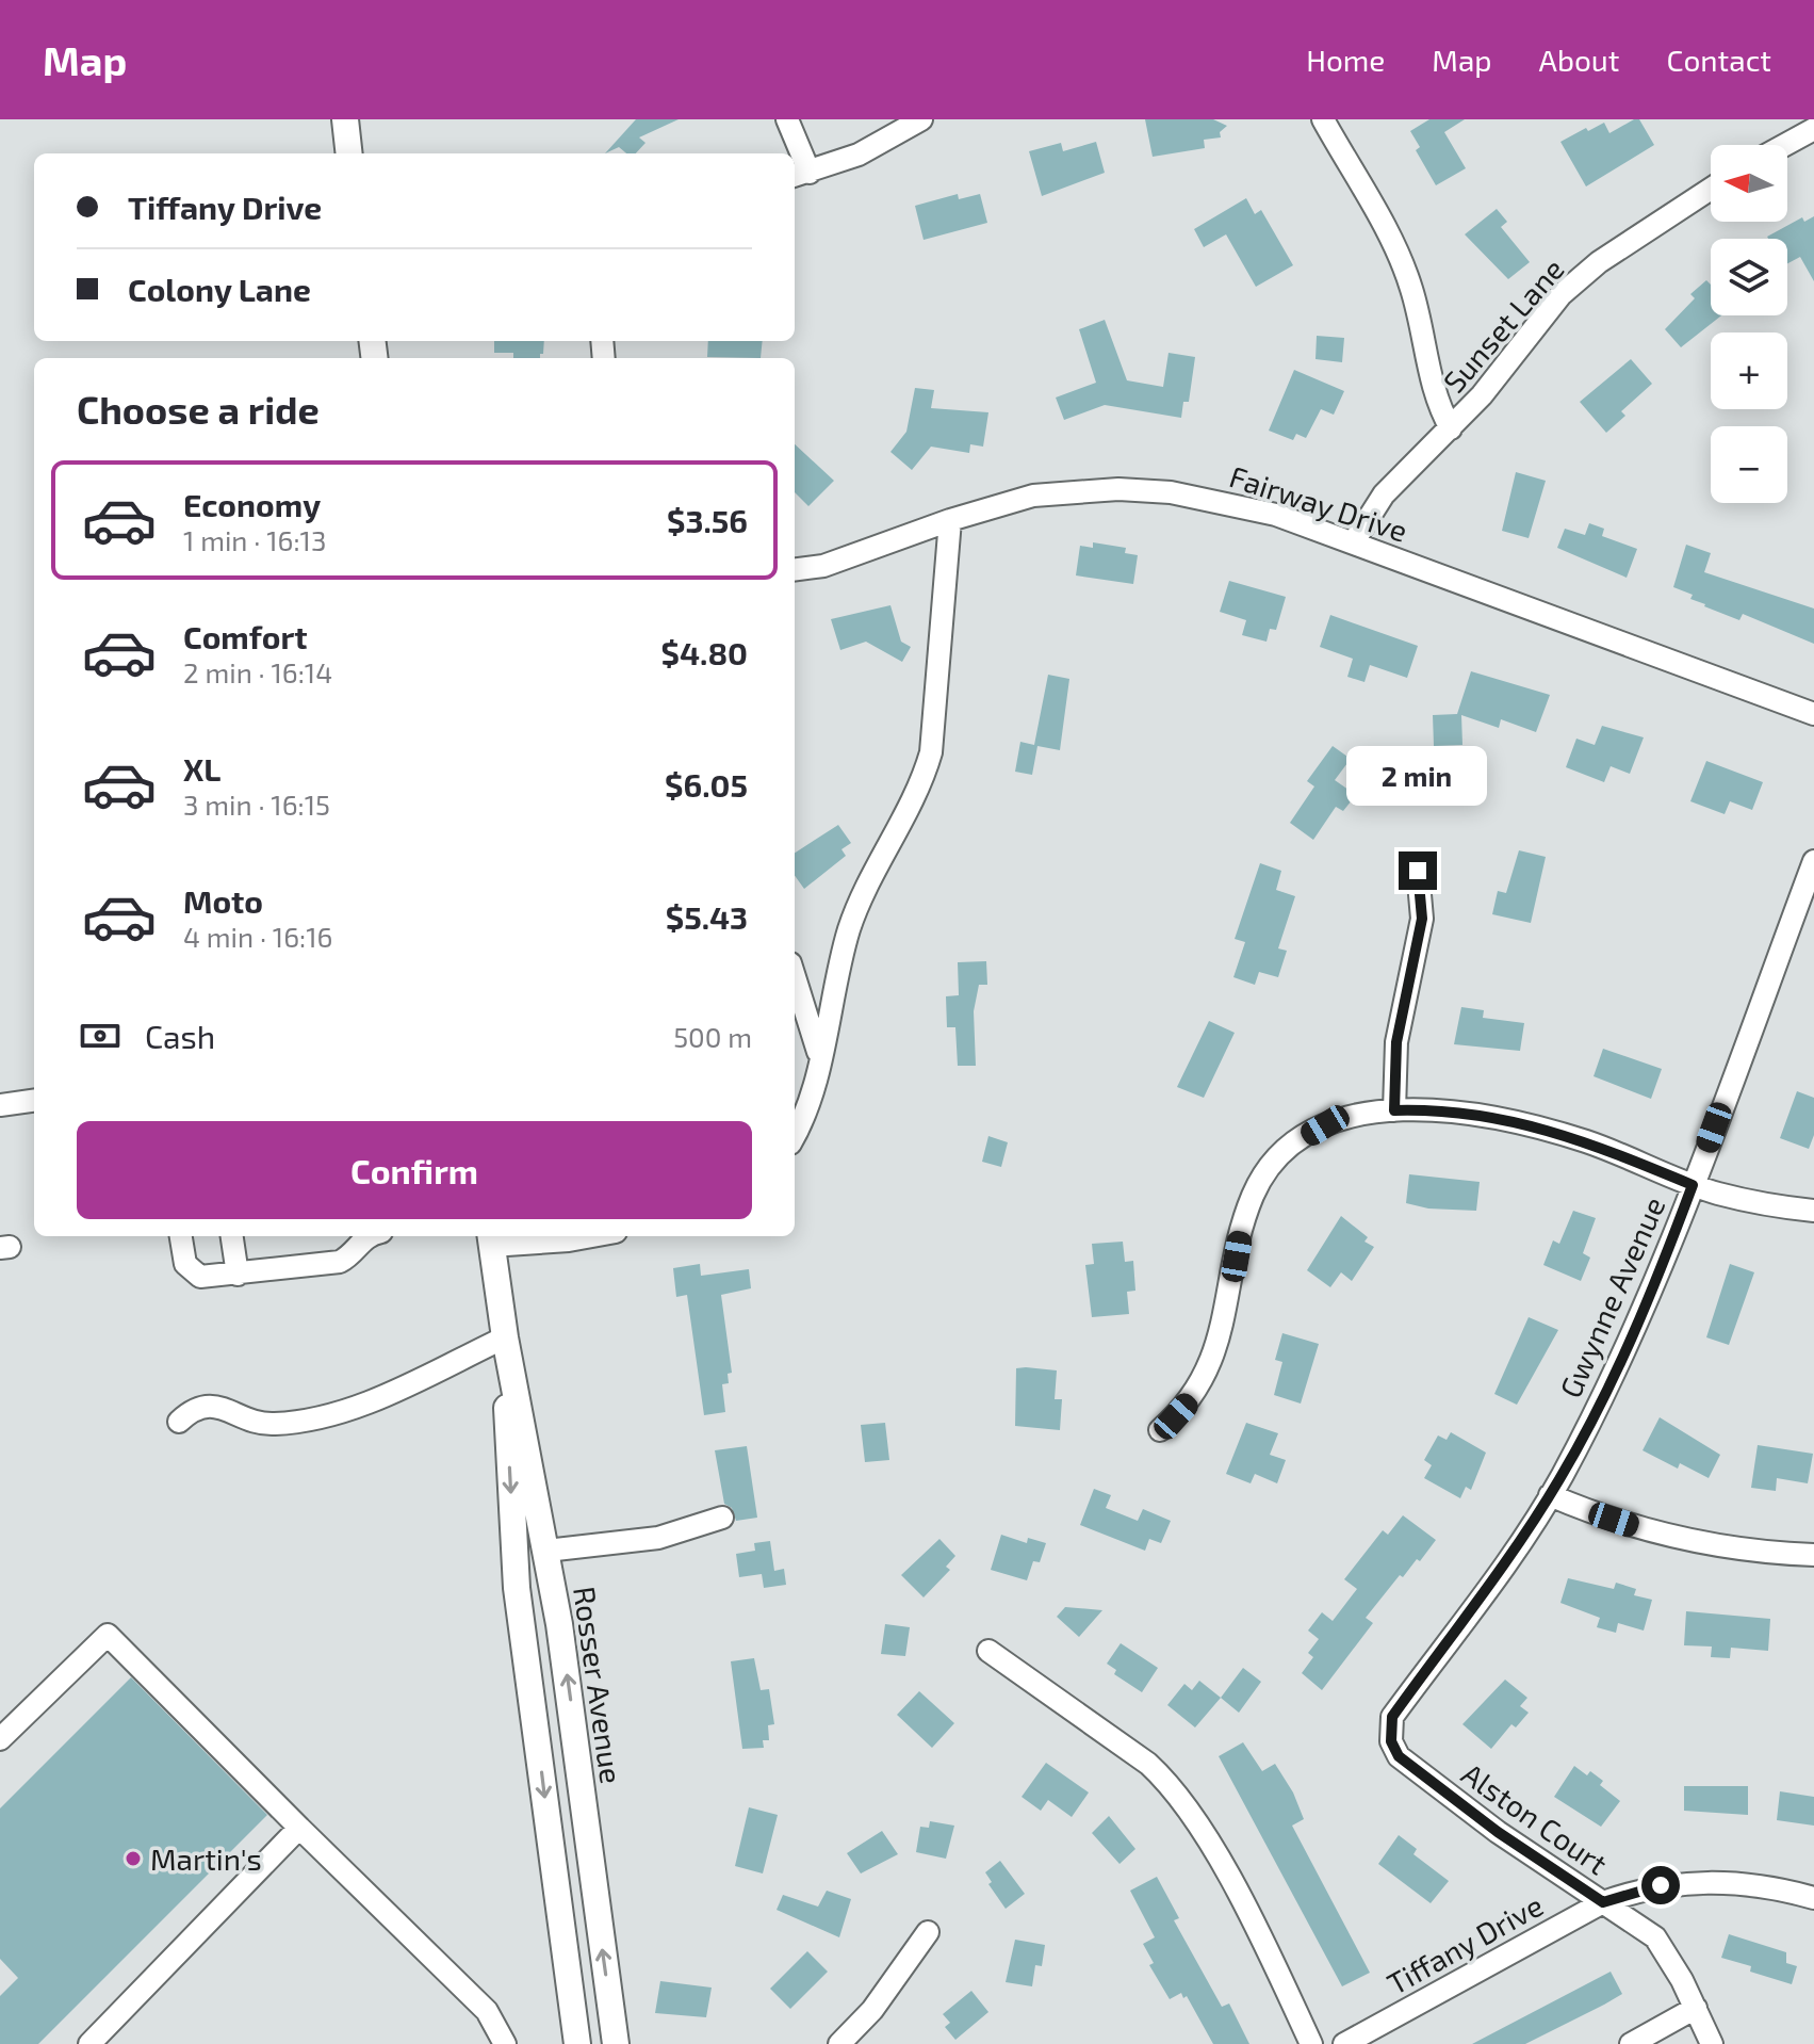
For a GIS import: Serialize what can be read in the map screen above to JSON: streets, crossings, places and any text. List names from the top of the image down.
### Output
{
  "streets": {
    "main road": ["Rosser Avenue"],
    "street": [
      "Sunset Lane",
      "Fairway Drive",
      "Gwynne Avenue",
      "Alston Court",
      "Tiffany Drive"
    ]
  },
  "crossings": [
    ["Sunset Lane", "Fairway Drive"],
    ["Gwynne Avenue", "Alston Court"],
    ["Alston Court", "Tiffany Drive"]
  ],
  "places": ["Martin's"],
  "north": "left",
  "page": {
    "header": "Map",
    "nav": [
      "Home",
      "Map",
      "About",
      "Contact"
    ],
    "map_buttons": ["+", "−"],
    "banner": ["Tiffany Drive", "Colony Lane"],
    "heading": "Choose a ride",
    "list": [
      {
        "name": "Economy",
        "note": "1 min · 16:13",
        "value": "$3.56"
      },
      {
        "name": "Comfort",
        "note": "2 min · 16:14",
        "value": "$4.80"
      },
      {
        "name": "XL",
        "note": "3 min · 16:15",
        "value": "$6.05"
      },
      {
        "name": "Moto",
        "note": "4 min · 16:16",
        "value": "$5.43"
      }
    ],
    "bubble": "2 min",
    "pay": ["Cash", "500 m"],
    "buttons": "Confirm"
  }
}
